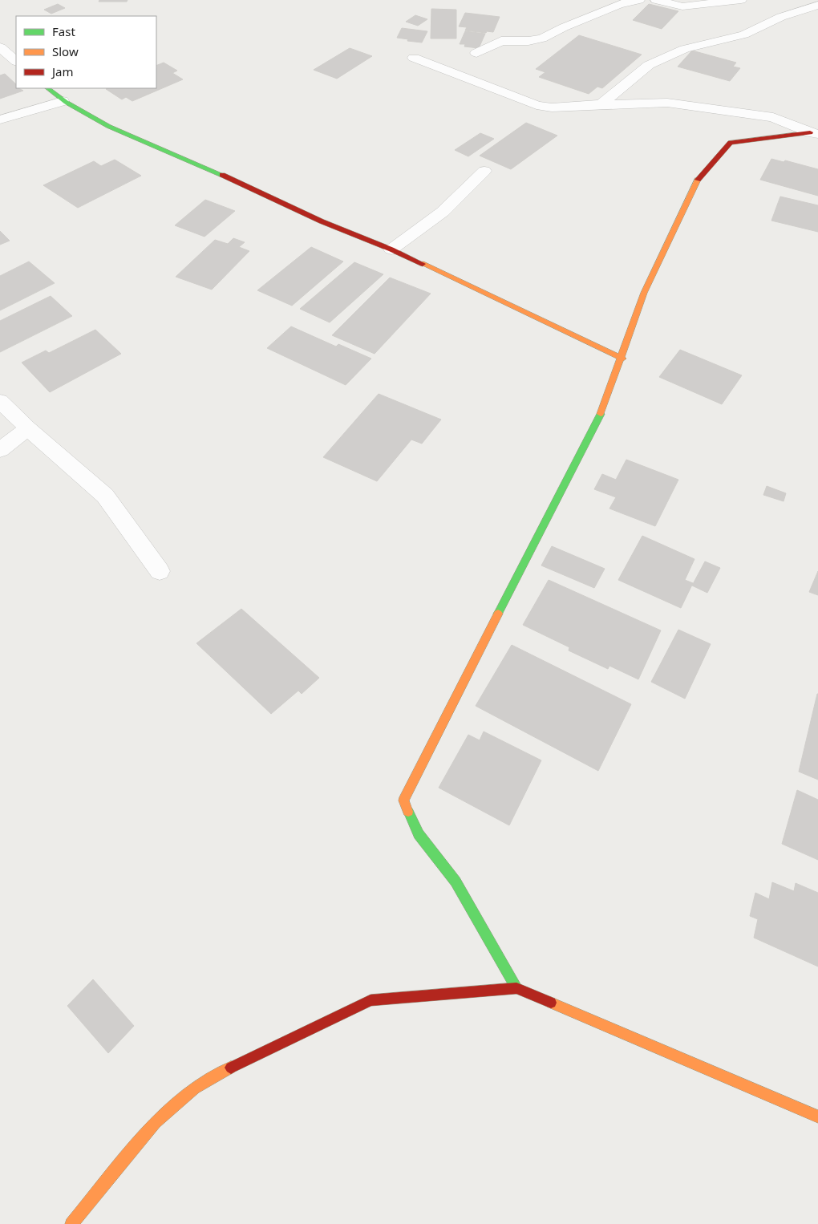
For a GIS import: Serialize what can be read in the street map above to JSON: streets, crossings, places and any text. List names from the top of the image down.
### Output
{
  "legend": ["Fast", "Slow", "Jam"]
}
